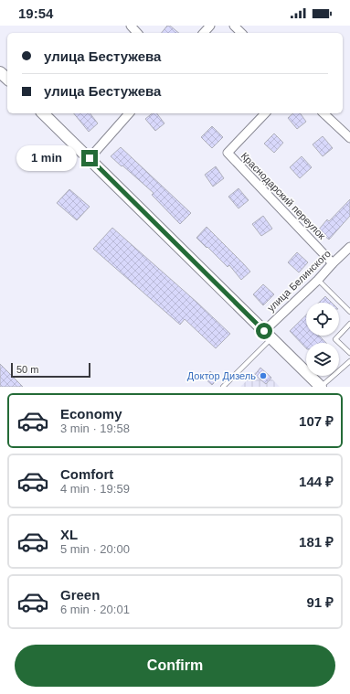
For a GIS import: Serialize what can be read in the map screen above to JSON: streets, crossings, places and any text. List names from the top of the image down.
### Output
{
  "streets": {
    "street": ["Краснодарский переулок", "улица Белинского"]
  },
  "crossings": [
    ["Краснодарский переулок", "улица Белинского"]
  ],
  "places": ["Доктор Дизель"],
  "scale_bar": "50 m",
  "page": {
    "status": "19:54",
    "banner": ["улица Бестужева", "улица Бестужева"],
    "bubble": "1 min",
    "scale": "50 m",
    "list": [
      {
        "name": "Economy",
        "note": "3 min · 19:58",
        "value": "107 ₽"
      },
      {
        "name": "Comfort",
        "note": "4 min · 19:59",
        "value": "144 ₽"
      },
      {
        "name": "XL",
        "note": "5 min · 20:00",
        "value": "181 ₽"
      },
      {
        "name": "Green",
        "note": "6 min · 20:01",
        "value": "91 ₽"
      }
    ],
    "buttons": "Confirm"
  }
}
